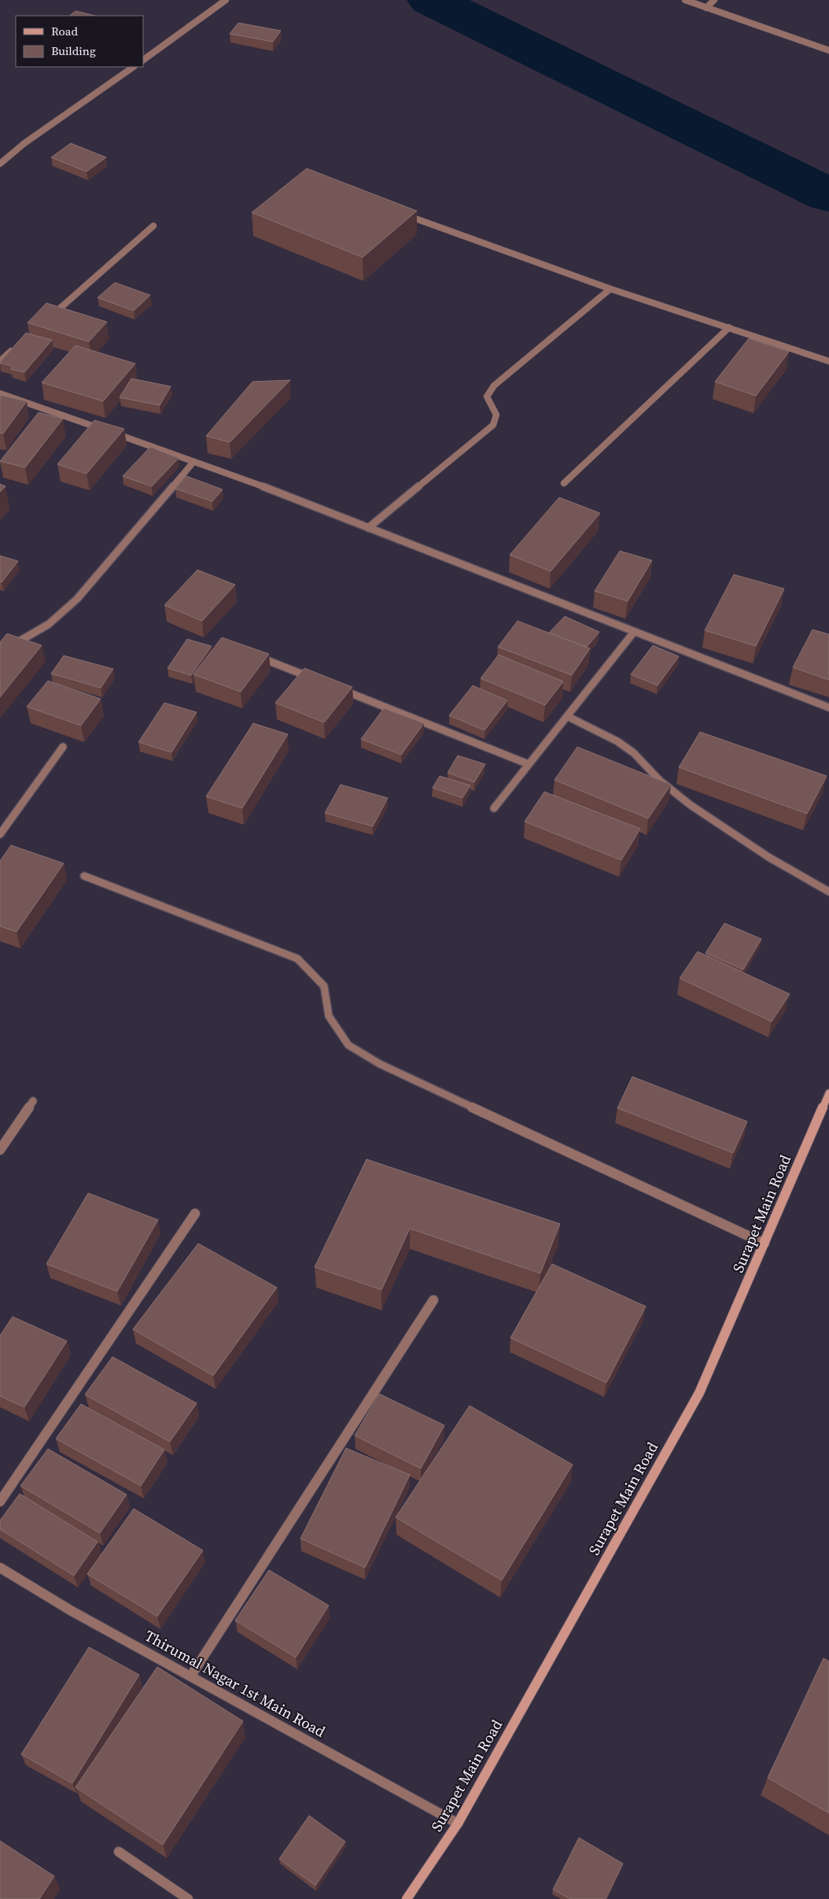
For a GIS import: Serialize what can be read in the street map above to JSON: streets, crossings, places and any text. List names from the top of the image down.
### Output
{
  "streets": {
    "main road": ["Surapet Main Road"],
    "street": ["Thirumal Nagar 1st Main Road"]
  },
  "crossings": [
    ["Surapet Main Road", "Thirumal Nagar 1st Main Road"]
  ],
  "legend": ["Road", "Building"]
}
